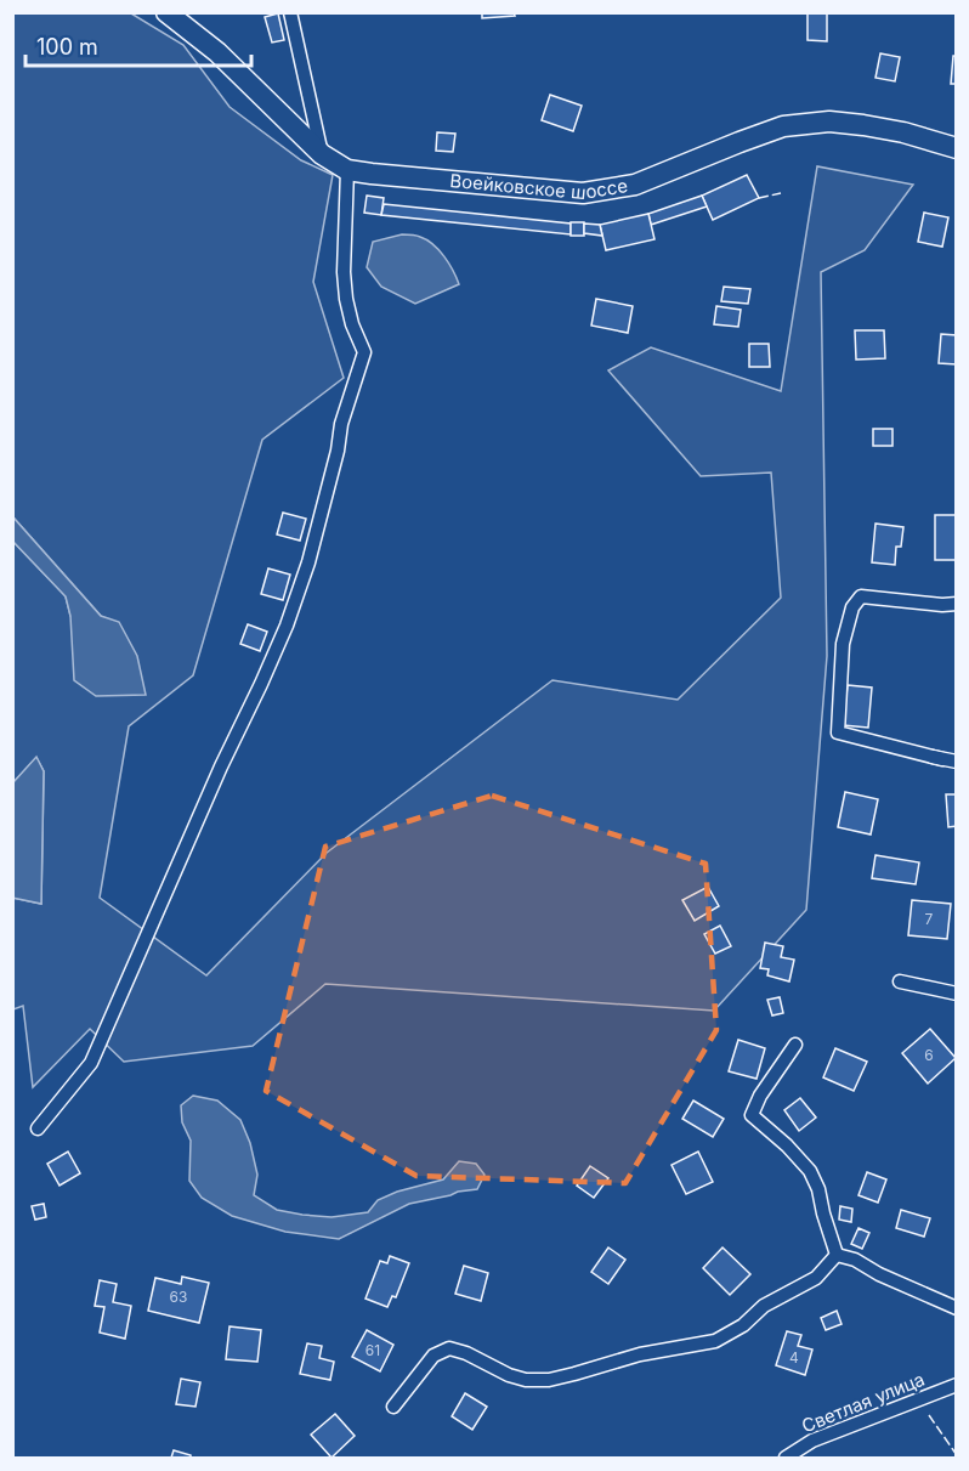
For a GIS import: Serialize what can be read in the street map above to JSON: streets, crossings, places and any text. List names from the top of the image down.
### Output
{
  "streets": {
    "street": ["Воейковское шоссе", "Светлая улица"]
  },
  "house_numbers": [
    "7",
    "6",
    "63",
    "61",
    "4"
  ],
  "scale_bar": "100 m"
}
